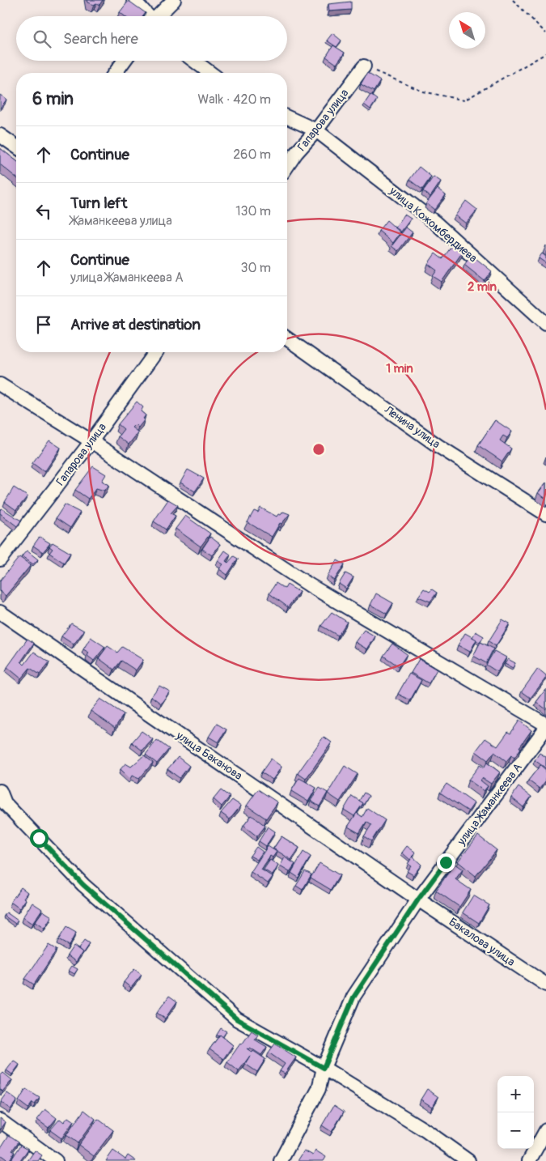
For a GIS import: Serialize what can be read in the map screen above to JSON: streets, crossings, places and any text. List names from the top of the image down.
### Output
{
  "streets": {
    "street": [
      "Гапарова улица",
      "улица Кожомбердиева",
      "Ленина улица",
      "улица Баканова",
      "улица Жаманкеева А",
      "Бакалова улица"
    ]
  },
  "crossings": [
    ["Гапарова улица", "улица Кожомбердиева"],
    ["улица Баканова", "улица Жаманкеева А"],
    ["улица Баканова", "Бакалова улица"],
    ["улица Жаманкеева А", "Бакалова улица"]
  ],
  "north": "top left",
  "page": {
    "search": "Search here",
    "heading": ["6 min", "Walk · 420 m"],
    "list": [
      ["Continue", "260 m"],
      ["Turn left", "Жаманкеева улица", "130 m"],
      ["Continue", "улица Жаманкеева А", "30 m"],
      "Arrive at destination"
    ],
    "map_buttons": ["+", "−"]
  },
  "rings": ["2 min", "1 min"]
}
